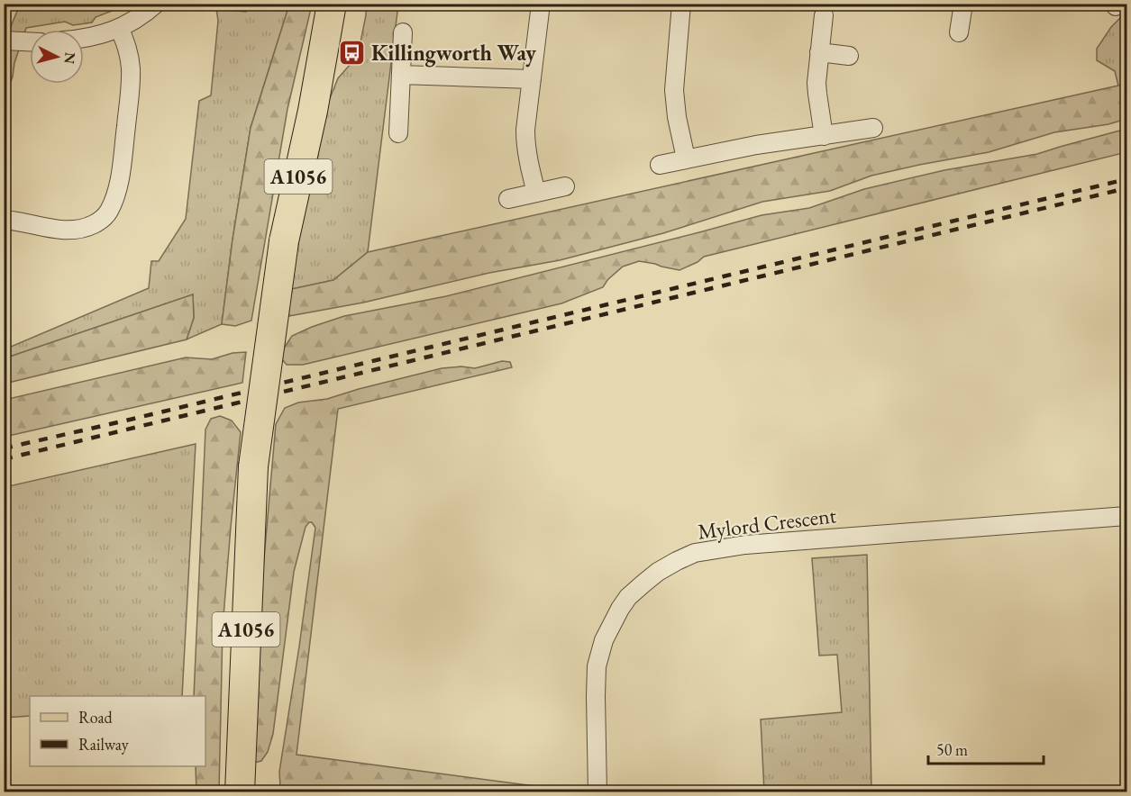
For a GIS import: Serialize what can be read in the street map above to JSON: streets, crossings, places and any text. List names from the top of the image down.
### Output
{
  "streets": {
    "main road": ["A1056"],
    "street": ["Mylord Crescent"]
  },
  "places": {
    "bus stop": ["Killingworth Way"]
  },
  "legend": ["Road", "Railway"],
  "scale_bar": "50 m",
  "north": "right"
}
